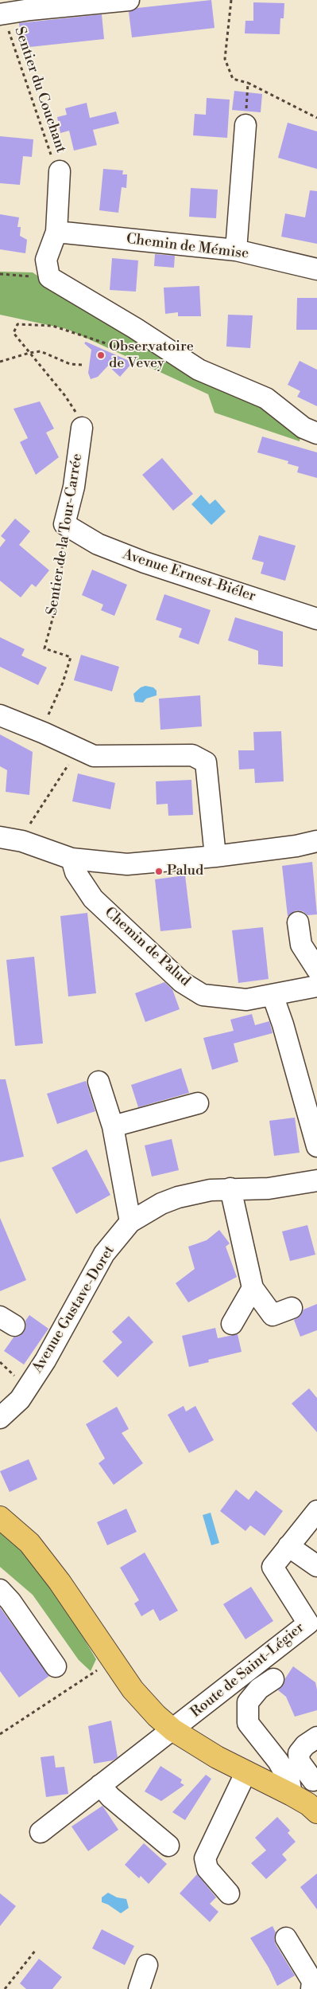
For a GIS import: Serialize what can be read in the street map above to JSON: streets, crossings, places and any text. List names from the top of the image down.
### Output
{
  "streets": {
    "main road": ["Route de Saint-Légier"],
    "street": [
      "Chemin de Mémise",
      "Sentier de la Tour-Carrée",
      "Avenue Ernest-Biéler",
      "Chemin de Palud",
      "Avenue Gustave-Doret"
    ],
    "path": ["Sentier du Couchant"]
  },
  "crossings": [
    ["Sentier de la Tour-Carrée", "Avenue Ernest-Biéler"]
  ],
  "places": ["Observatoire de Vevey", "Palud"]
}
